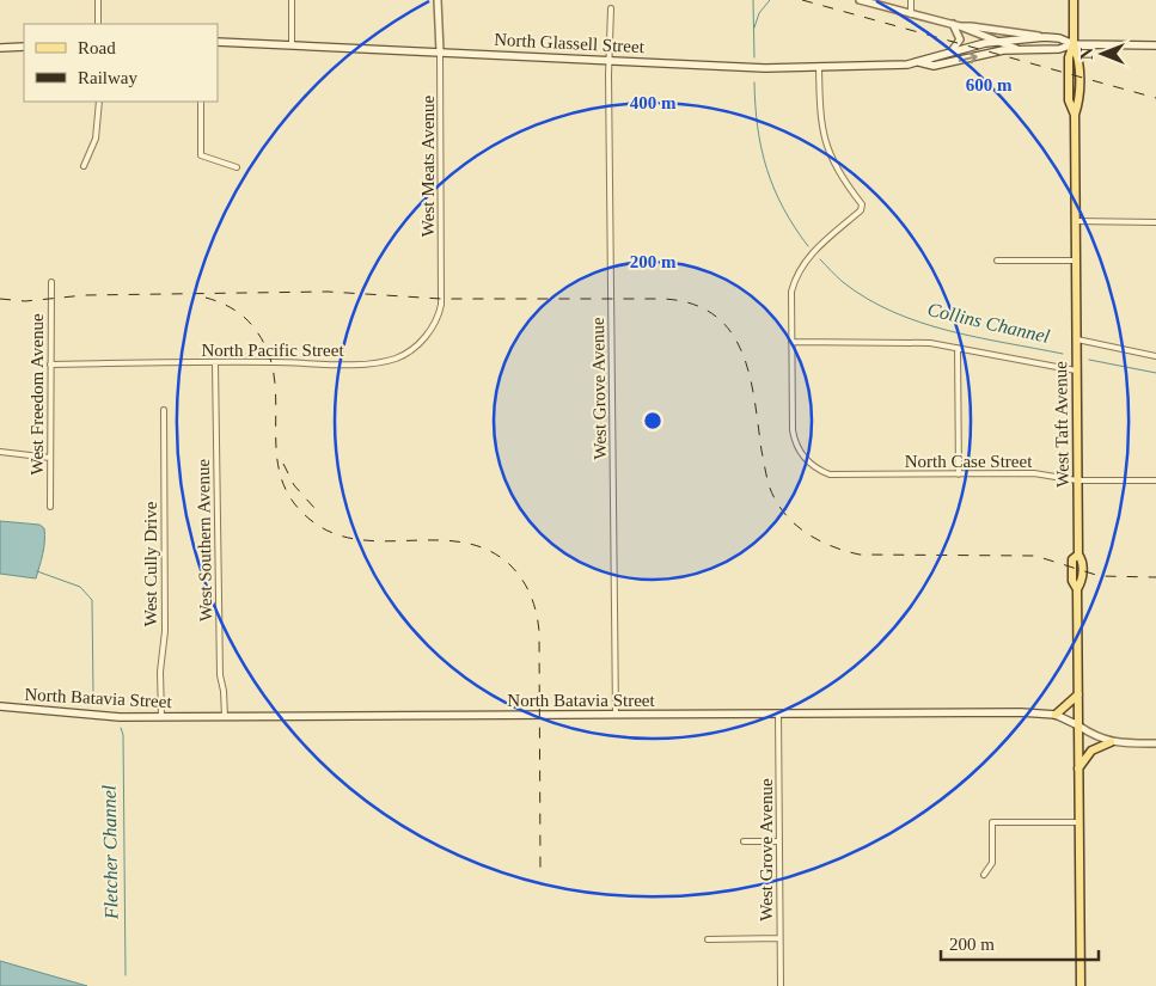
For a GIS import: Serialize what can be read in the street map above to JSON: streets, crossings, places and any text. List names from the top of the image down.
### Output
{
  "streets": {
    "main road": ["North Glassell Street", "West Taft Avenue", "North Batavia Street"],
    "street": [
      "West Meats Avenue",
      "North Pacific Street",
      "West Grove Avenue",
      "West Freedom Avenue",
      "North Case Street",
      "West Southern Avenue",
      "West Cully Drive"
    ]
  },
  "crossings": [
    ["North Glassell Street", "West Meats Avenue"],
    ["North Glassell Street", "West Grove Avenue"],
    ["North Glassell Street", "West Taft Avenue"],
    ["West Meats Avenue", "North Pacific Street"],
    ["North Pacific Street", "West Freedom Avenue"],
    ["North Pacific Street", "West Southern Avenue"],
    ["West Grove Avenue", "North Batavia Street"],
    ["West Taft Avenue", "North Case Street"],
    ["West Taft Avenue", "North Batavia Street"],
    ["West Southern Avenue", "North Batavia Street"],
    ["West Cully Drive", "North Batavia Street"]
  ],
  "water": ["Collins Channel", "Fletcher Channel"],
  "legend": ["Road", "Railway"],
  "scale_bar": "200 m",
  "north": "left",
  "rings": ["600 m", "400 m", "200 m"]
}
